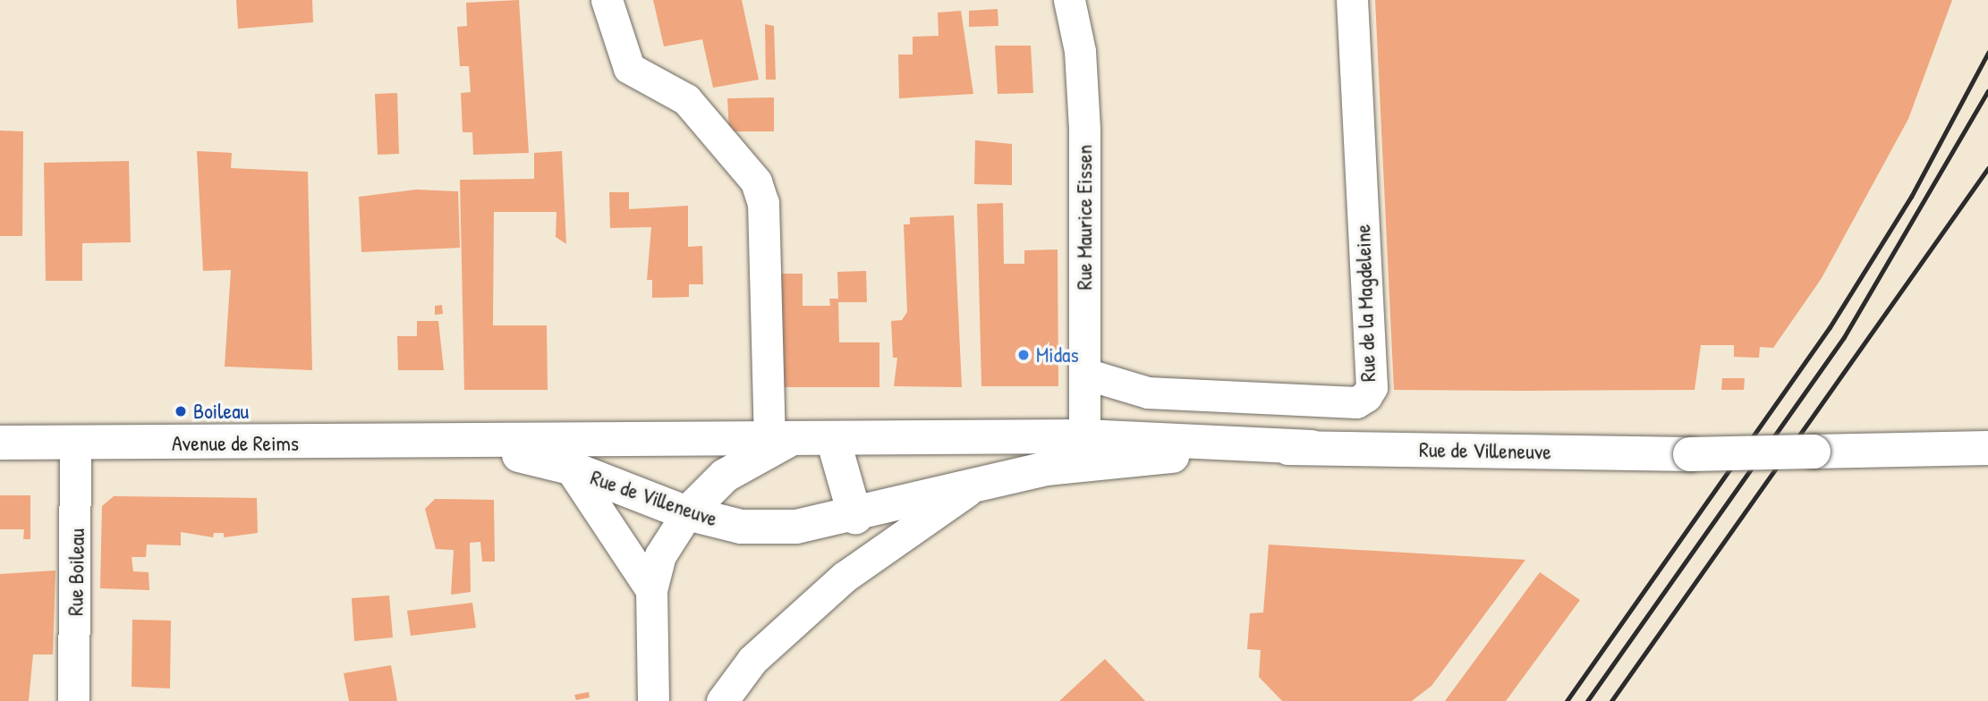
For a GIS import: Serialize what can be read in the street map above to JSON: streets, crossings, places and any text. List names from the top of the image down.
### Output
{
  "streets": {
    "main road": ["Avenue de Reims", "Rue de Villeneuve"],
    "street": ["Rue Maurice Eissen", "Rue de la Magdeleine", "Rue Boileau"]
  },
  "crossings": [
    ["Rue Maurice Eissen", "Rue de la Magdeleine"],
    ["Avenue de Reims", "Rue de Villeneuve"],
    ["Avenue de Reims", "Rue Boileau"]
  ],
  "places": ["Midas", "Boileau"]
}
